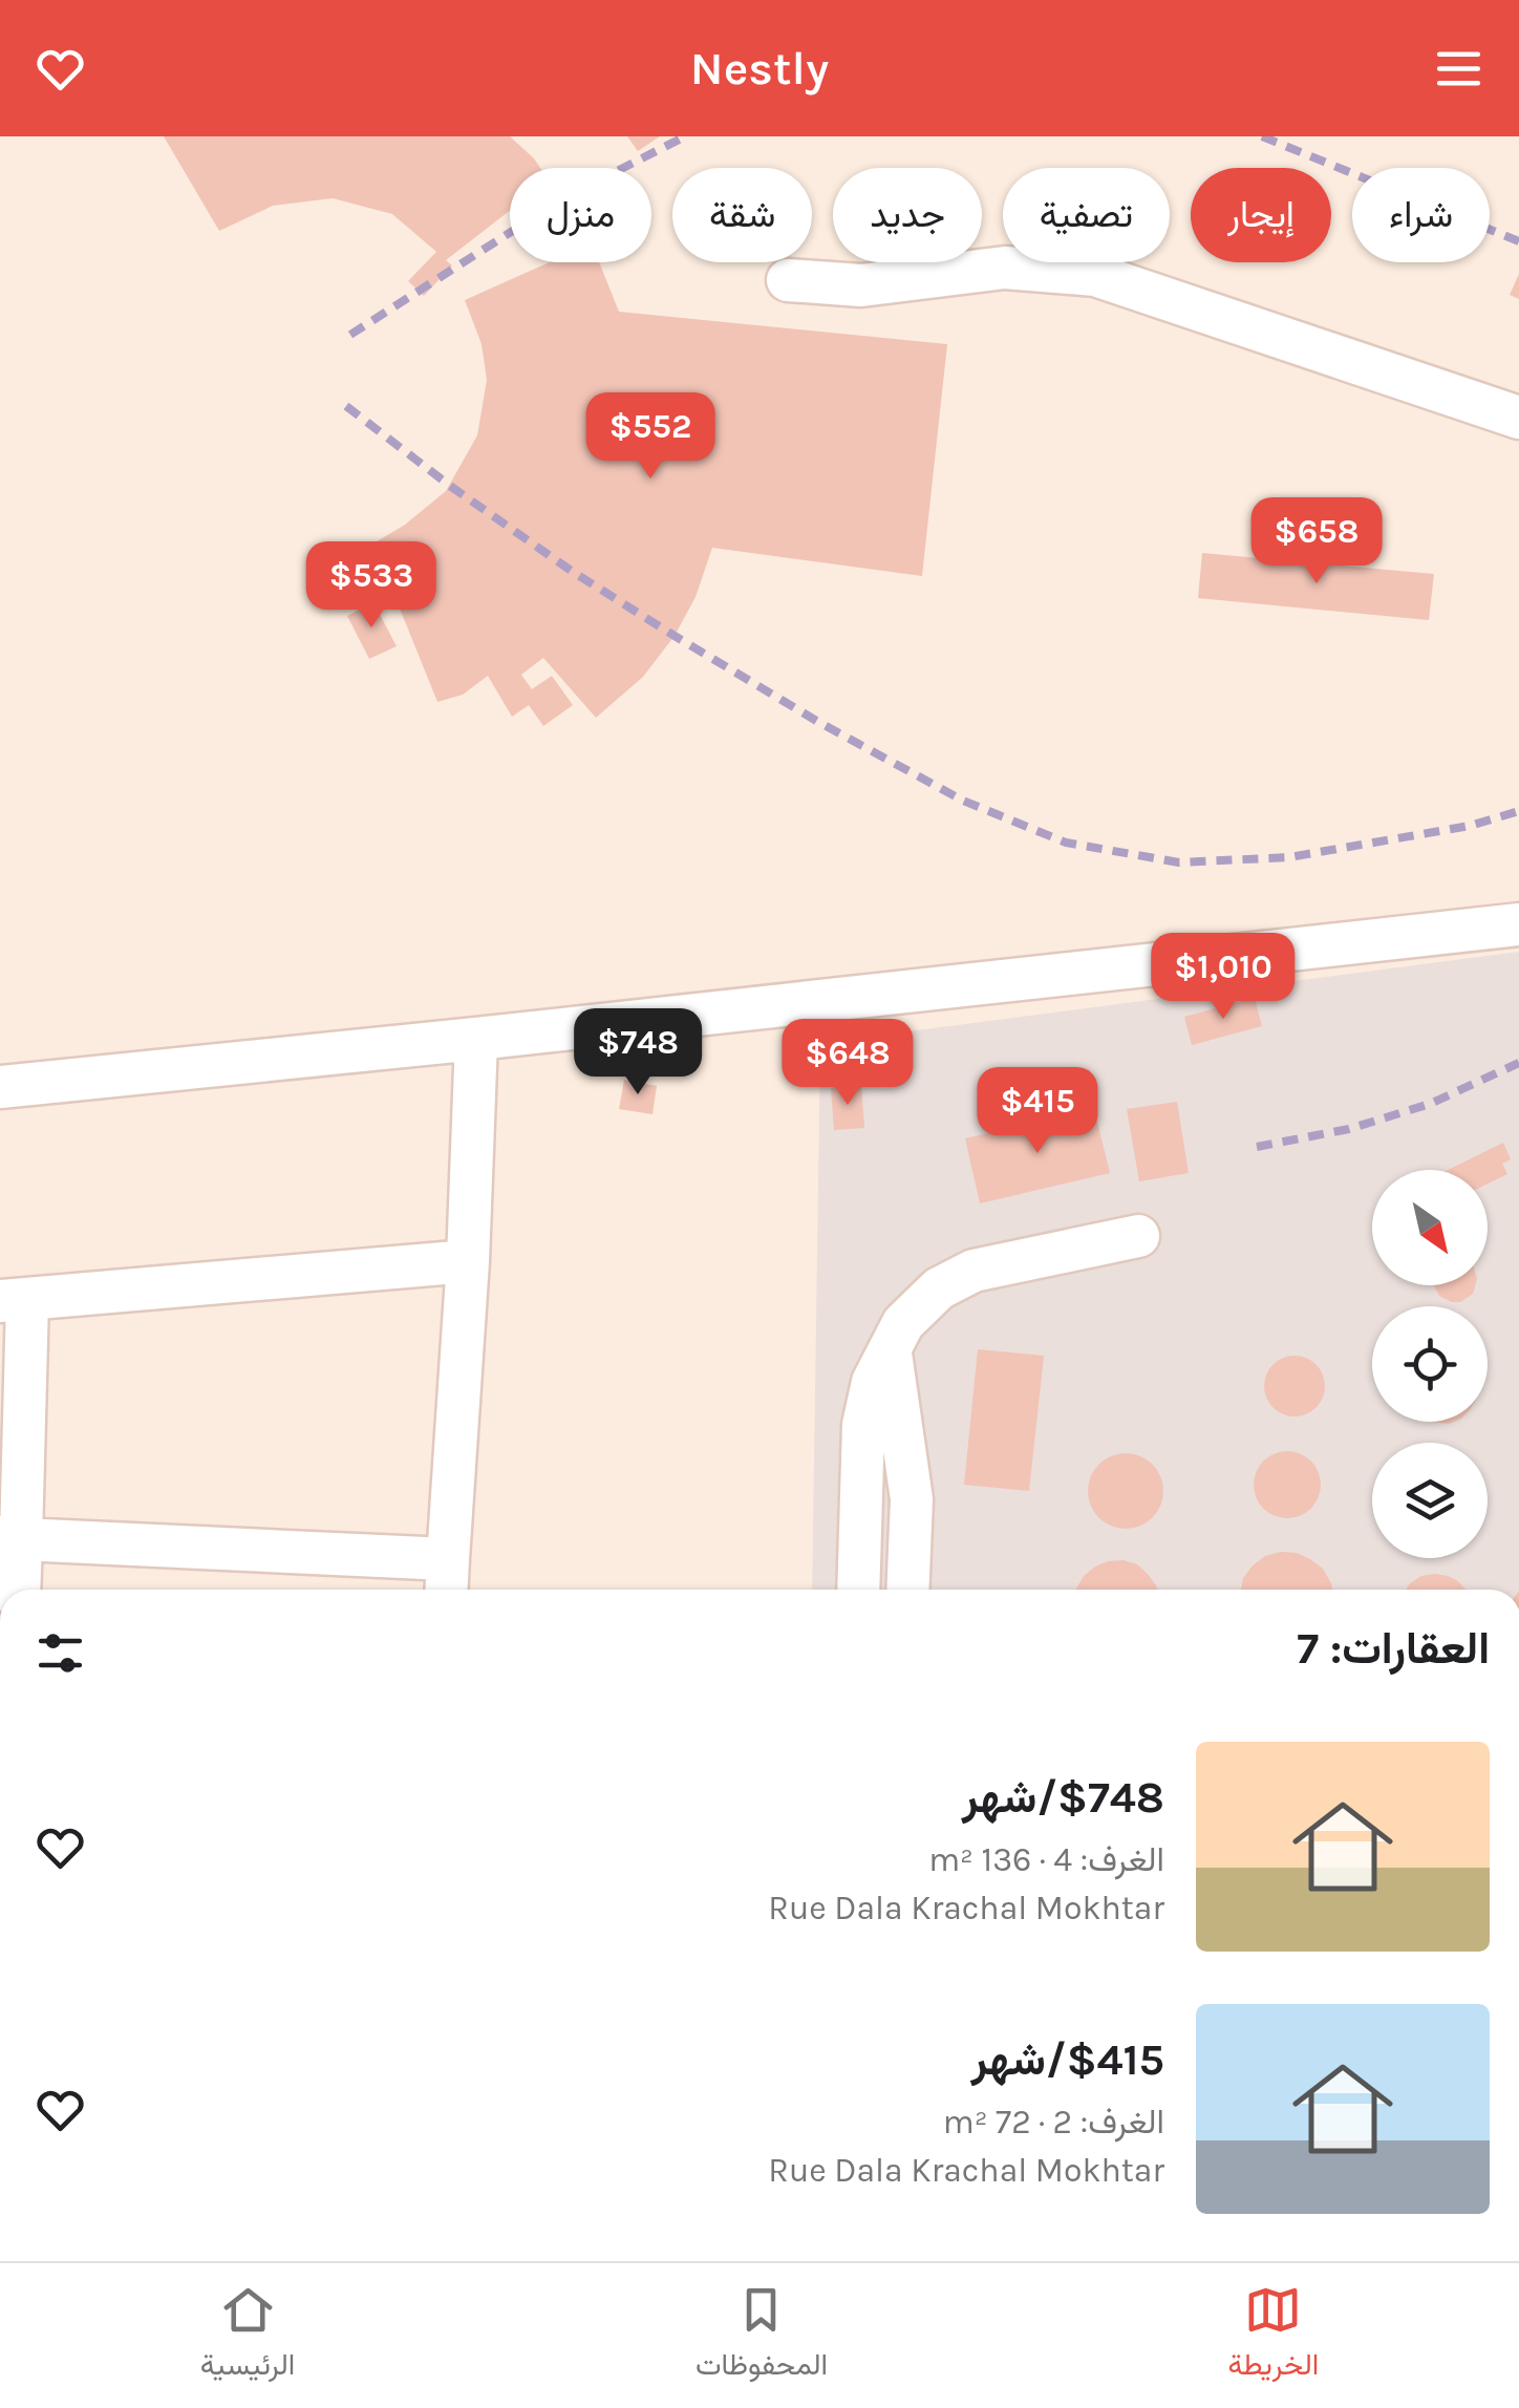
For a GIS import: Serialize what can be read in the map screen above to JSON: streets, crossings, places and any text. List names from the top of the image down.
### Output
{
  "north": "bottom right",
  "page": {
    "header": "Nestly",
    "chip": [
      "شراء",
      "إيجار",
      "تصفية",
      "جديد",
      "شقة",
      "منزل"
    ],
    "price": [
      "$552",
      "$658",
      "$533",
      "$1,010",
      "$748",
      "$648",
      "$415"
    ],
    "heading": "العقارات: 7",
    "list": [
      {
        "name": "$748/شهر",
        "note": "الغرف: 4 · 136 m² · Rue Dala Krachal Mokhtar"
      },
      {
        "name": "$415/شهر",
        "note": "الغرف: 2 · 72 m² · Rue Dala Krachal Mokhtar"
      }
    ],
    "tabs": ["الخريطة", "المحفوظات", "الرئيسية"]
  }
}
